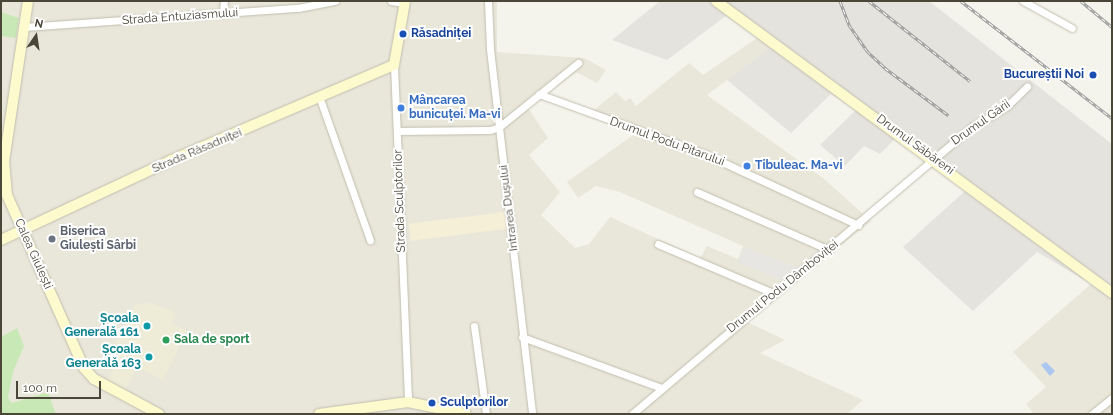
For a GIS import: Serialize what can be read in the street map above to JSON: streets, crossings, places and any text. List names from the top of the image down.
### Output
{
  "streets": {
    "main road": [
      "Drumul Săbăreni",
      "Strada Răsadniței",
      "Strada Sculptorilor",
      "Calea Giulești"
    ],
    "street": [
      "Strada Entuziasmului",
      "Drumul Gării",
      "Drumul Podu Pitarului",
      "Intrarea Dușului",
      "Drumul Podu Dâmboviței"
    ]
  },
  "crossings": [
    ["Strada Entuziasmului", "Calea Giulești"],
    ["Drumul Gării", "Drumul Săbăreni"],
    ["Drumul Gării", "Drumul Podu Dâmboviței"],
    ["Drumul Podu Pitarului", "Drumul Podu Dâmboviței"],
    ["Drumul Săbăreni", "Drumul Podu Dâmboviței"],
    ["Strada Răsadniței", "Strada Sculptorilor"],
    ["Strada Răsadniței", "Calea Giulești"]
  ],
  "places": [
    "Răsadniței",
    "Bucureștii Noi",
    "Mâncarea bunicuței. Ma-vi",
    "Tibuleac. Ma-vi",
    "Biserica Giulești Sârbi",
    "Școala Generală 161",
    "Sala de sport",
    "Școala Generală 163",
    "Sculptorilor"
  ],
  "scale_bar": "100 m",
  "north": "top"
}
